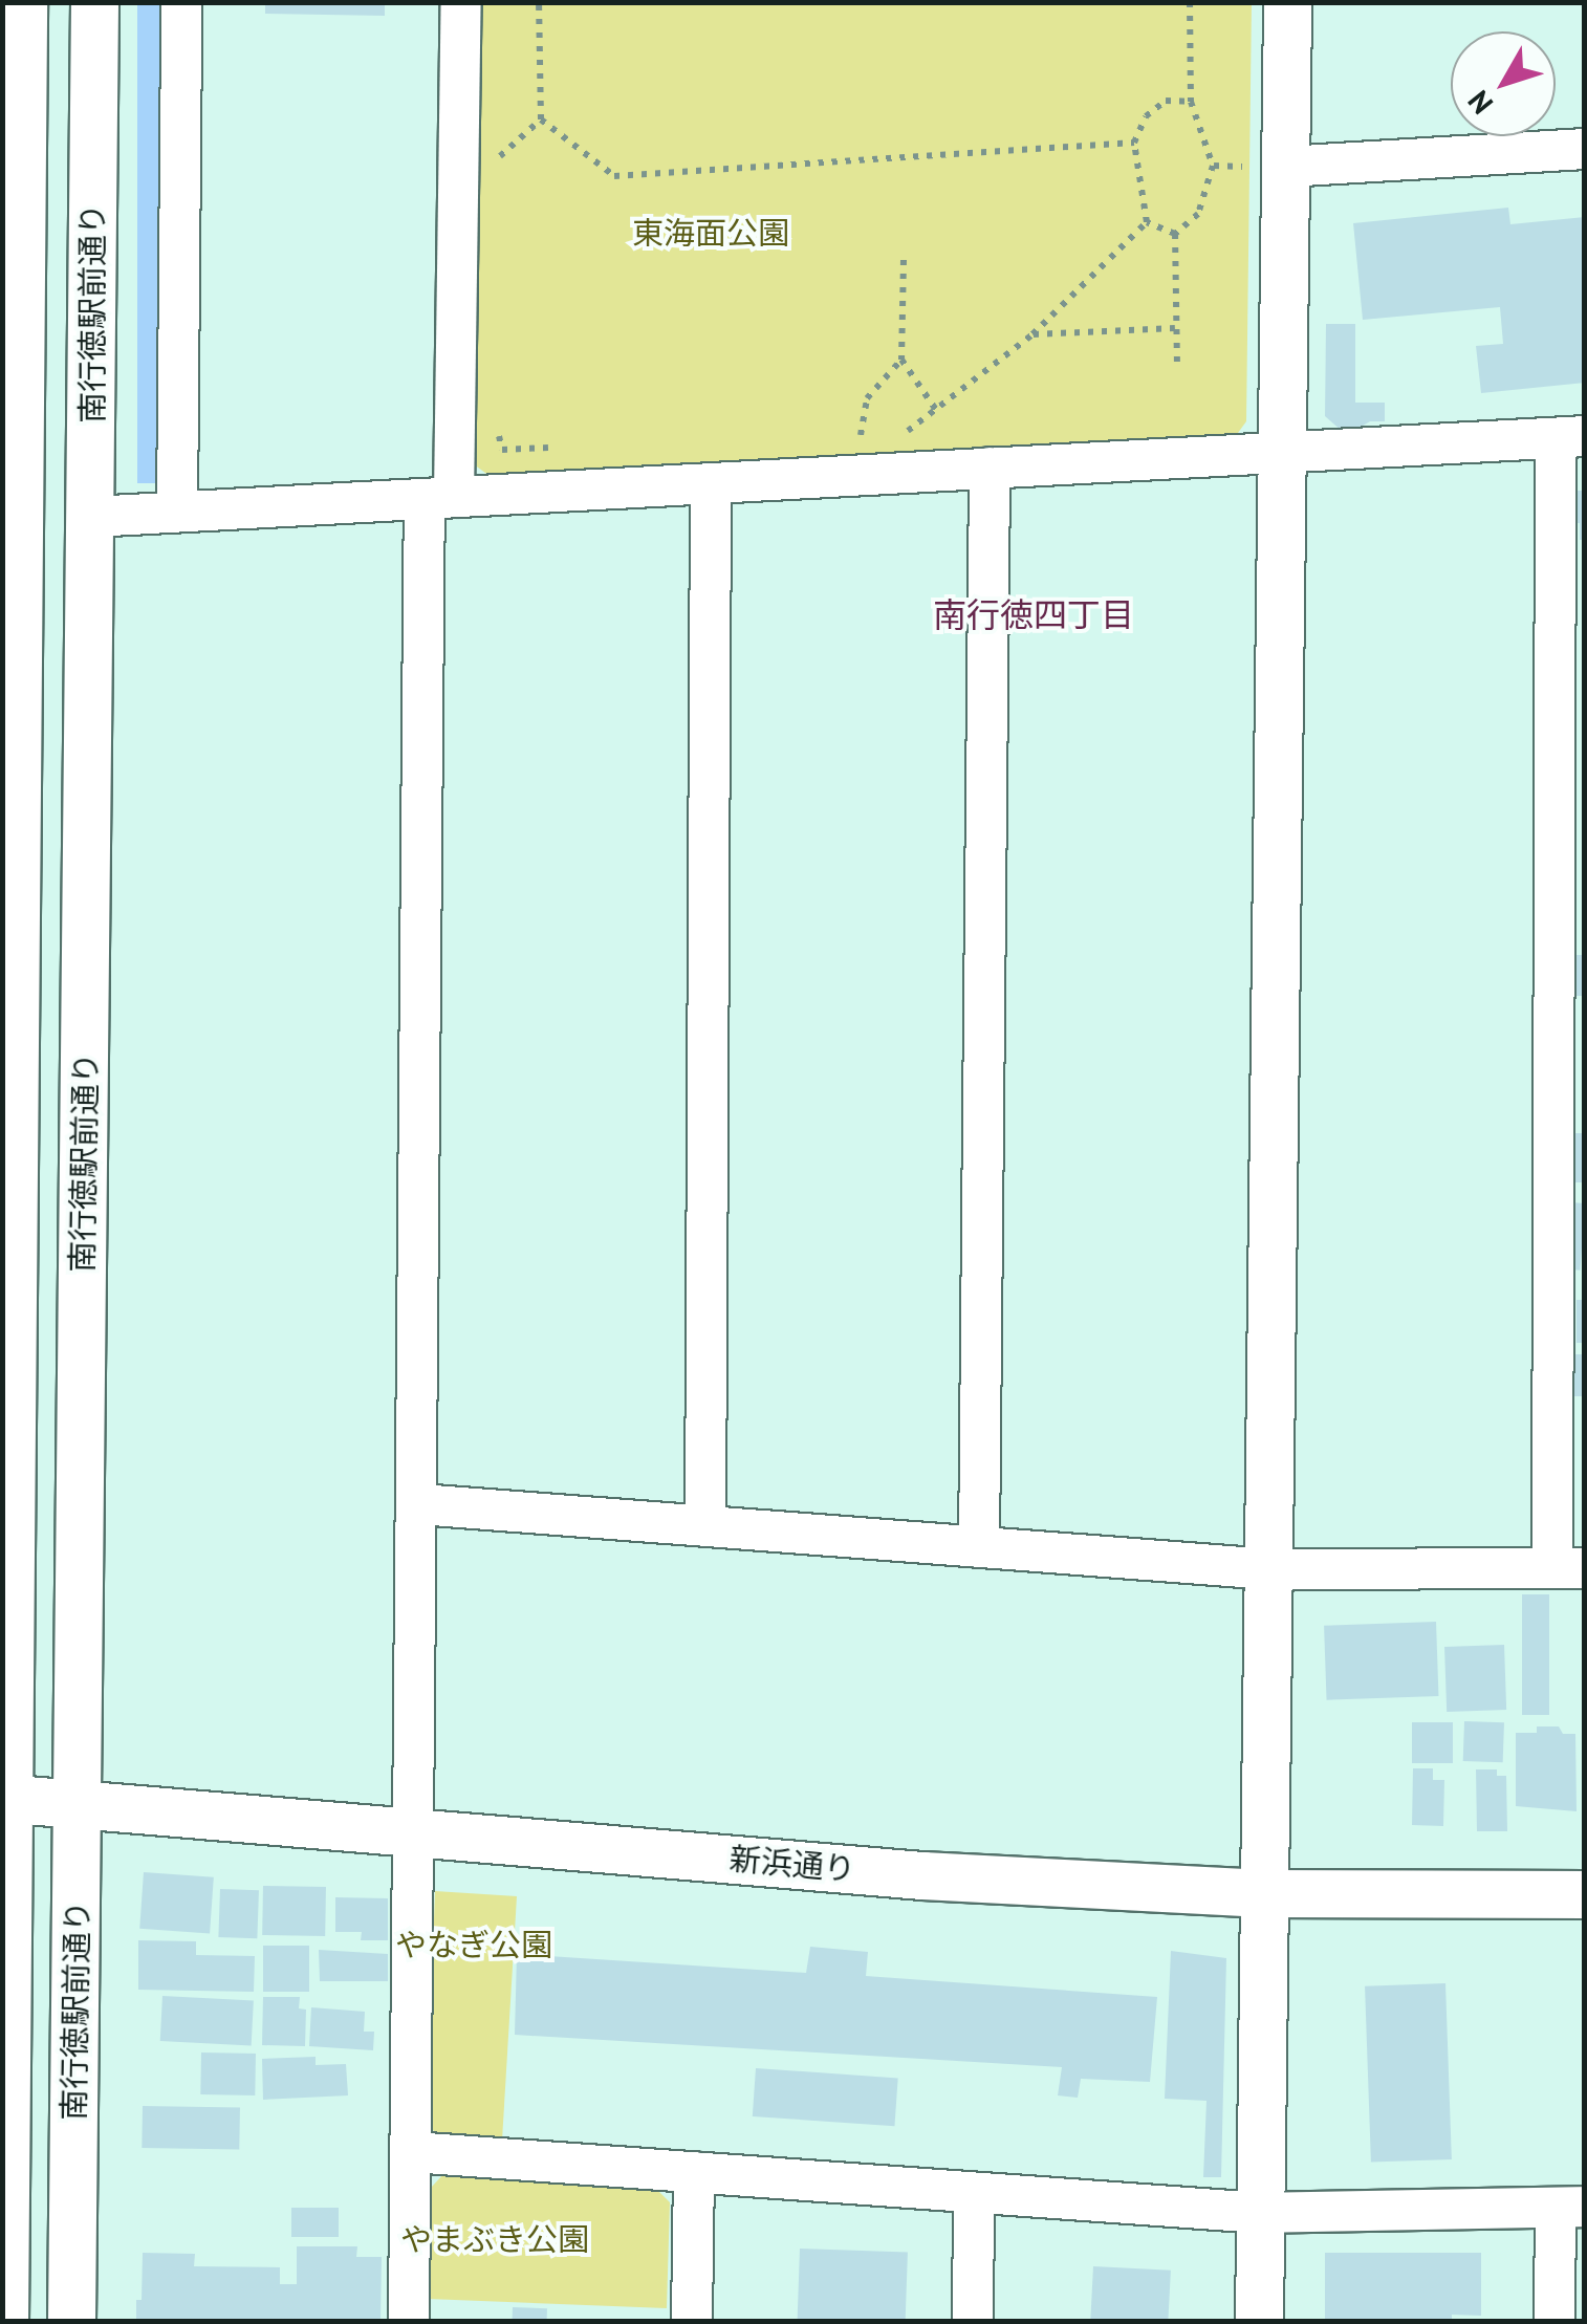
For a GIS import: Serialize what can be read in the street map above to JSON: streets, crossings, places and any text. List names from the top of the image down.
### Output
{
  "streets": {
    "street": ["南行徳駅前通り", "新浜通り"]
  },
  "crossings": [
    ["南行徳駅前通り", "新浜通り"]
  ],
  "districts": ["南行徳四丁目"],
  "parks": ["東海面公園", "やなぎ公園", "やまぶき公園"],
  "north": "bottom left"
}
